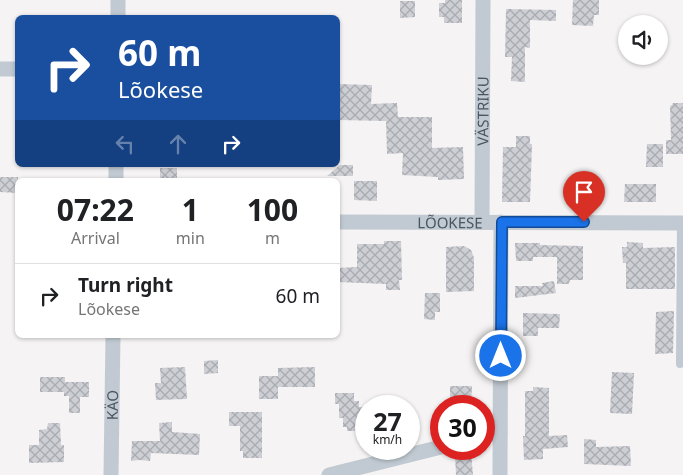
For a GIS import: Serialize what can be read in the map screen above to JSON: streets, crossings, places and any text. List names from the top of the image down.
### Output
{
  "streets": {
    "street": ["VÄSTRIKU", "LÕOKESE", "KÄO"]
  },
  "crossings": [
    ["VÄSTRIKU", "LÕOKESE"]
  ],
  "page": {
    "turn": ["60 m", "Lõokese"],
    "eta": [
      "07:22",
      "Arrival",
      "1",
      "min",
      "100",
      "m"
    ],
    "list": [
      {
        "name": "Turn right",
        "note": "Lõokese",
        "value": "60 m"
      }
    ],
    "speed": "27 km/h",
    "limit": "30"
  }
}
